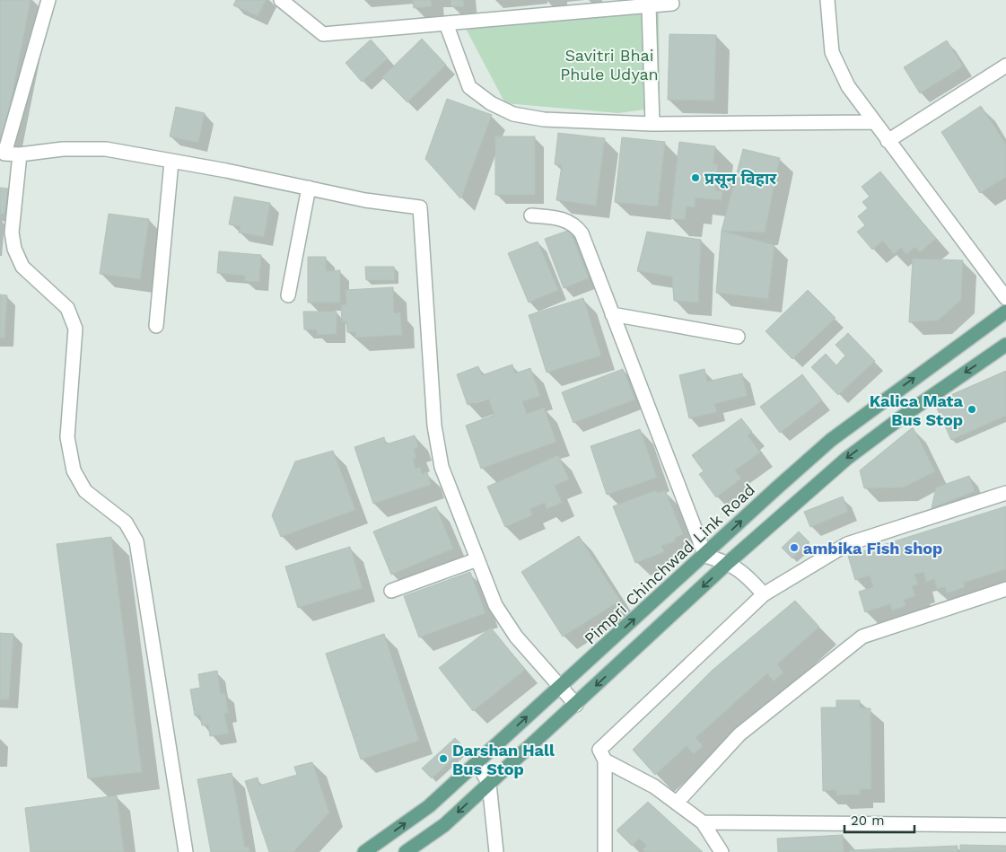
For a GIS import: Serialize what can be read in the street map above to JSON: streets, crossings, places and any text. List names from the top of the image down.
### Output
{
  "streets": {
    "main road": ["Pimpri Chinchwad Link Road"]
  },
  "parks": ["Savitri Bhai Phule Udyan"],
  "places": [
    "प्रसून विहार",
    "Kalica Mata Bus Stop",
    "ambika Fish shop",
    "Darshan Hall Bus Stop"
  ],
  "scale_bar": "20 m"
}
